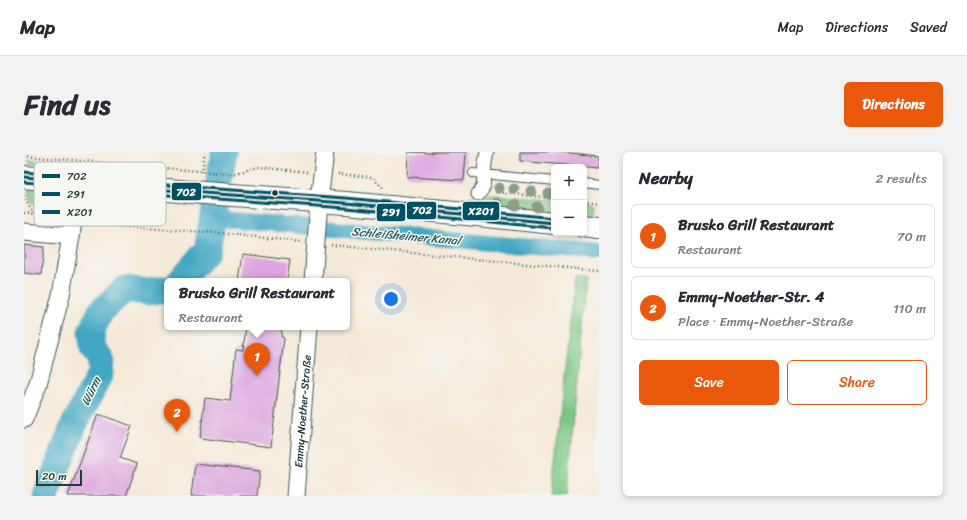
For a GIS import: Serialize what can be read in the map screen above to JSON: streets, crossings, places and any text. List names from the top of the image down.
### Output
{
  "streets": {
    "street": ["Emmy-Noether-Straße"]
  },
  "water": ["Schleißheimer Kanal", "Würm"],
  "lines": ["transit line X201", "transit line 702", "transit line 291"],
  "legend": ["702", "291", "X201"],
  "scale_bar": "20 m",
  "page": {
    "header": "Map",
    "nav": ["Map", "Directions", "Saved"],
    "title": "Find us",
    "buttons": [
      "Directions",
      ["Save", "Share"]
    ],
    "heading": ["Nearby", "2 results"],
    "map_buttons": ["+", "−"],
    "list": [
      {
        "mark": "1",
        "name": "Brusko Grill Restaurant",
        "note": "Restaurant",
        "value": "70 m"
      },
      {
        "mark": "2",
        "name": "Emmy-Noether-Str. 4",
        "note": "Place · Emmy-Noether-Straße",
        "value": "110 m"
      }
    ],
    "popup": ["Brusko Grill Restaurant", "Restaurant"],
    "pins": ["1", "2"],
    "scale": "20 m"
  }
}
